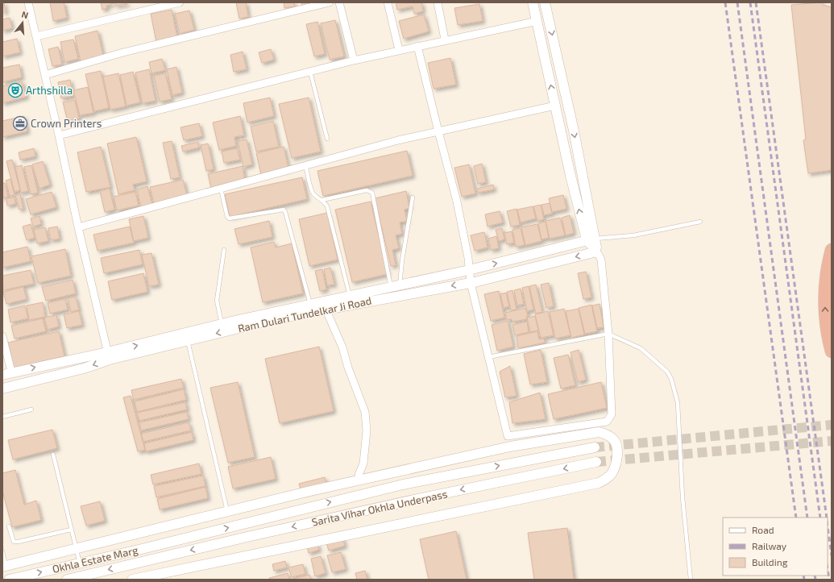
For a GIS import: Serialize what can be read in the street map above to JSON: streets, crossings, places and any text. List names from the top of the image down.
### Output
{
  "streets": {
    "street": ["Ram Dulari Tundelkar Ji Road", "Sarita Vihar Okhla Underpass", "Okhla Estate Marg"]
  },
  "crossings": [
    ["Sarita Vihar Okhla Underpass", "Okhla Estate Marg"]
  ],
  "places": {
    "theatre": ["Arthshilla"],
    "office": ["Crown Printers"]
  },
  "legend": ["Road", "Railway", "Building"],
  "north": "top"
}
